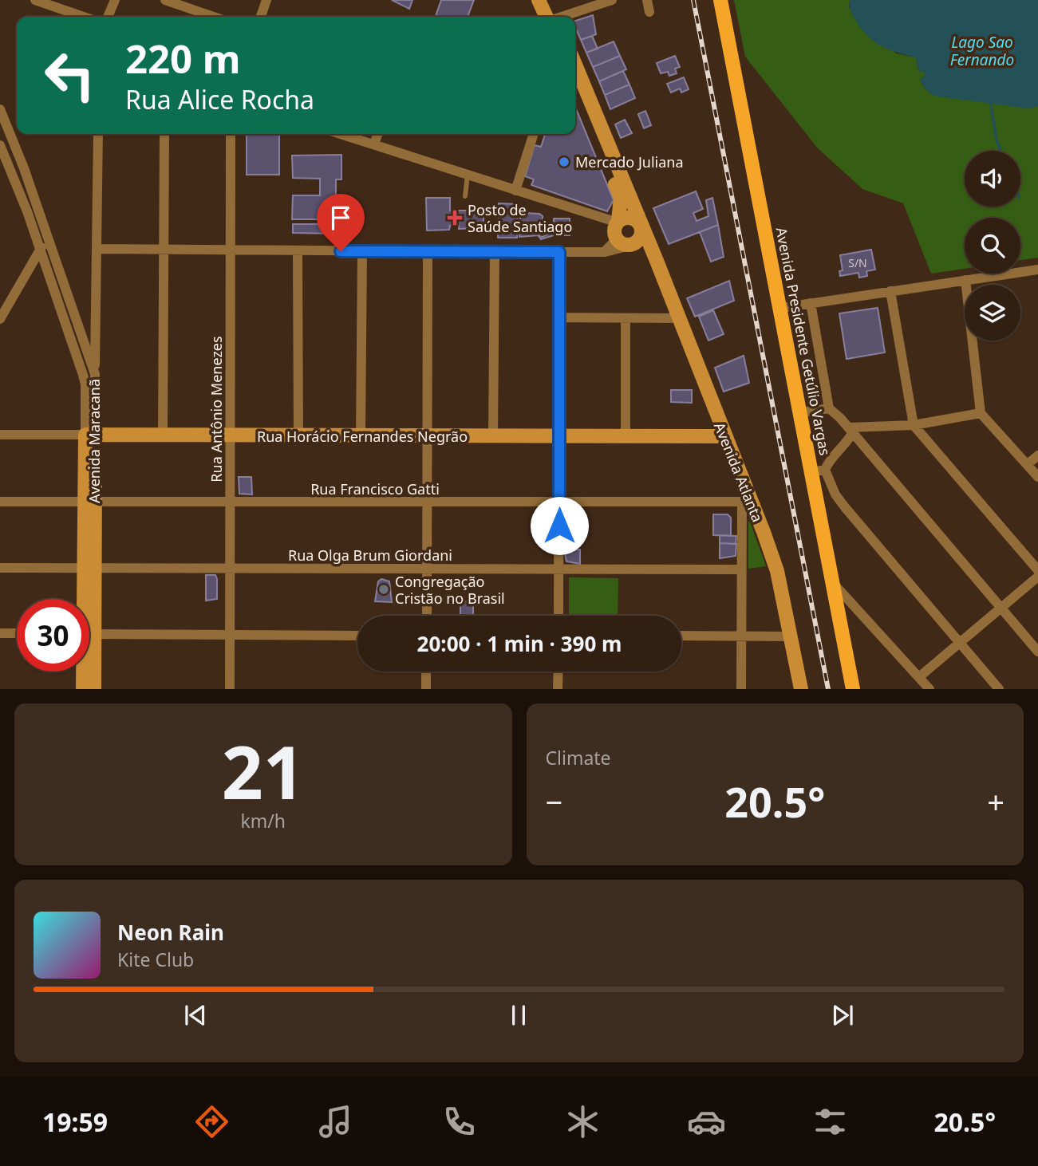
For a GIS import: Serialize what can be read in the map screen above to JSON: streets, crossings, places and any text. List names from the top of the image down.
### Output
{
  "streets": {
    "main road": ["Avenida Presidente Getúlio Vargas"],
    "street": [
      "Rua Antônio Menezes",
      "Rua Horácio Fernandes Negrão",
      "Avenida Maracanã",
      "Avenida Atlanta",
      "Rua Francisco Gatti",
      "Rua Olga Brum Giordani"
    ]
  },
  "crossings": [
    ["Rua Antônio Menezes", "Rua Horácio Fernandes Negrão"],
    ["Rua Antônio Menezes", "Rua Francisco Gatti"],
    ["Rua Antônio Menezes", "Rua Olga Brum Giordani"],
    ["Rua Horácio Fernandes Negrão", "Avenida Maracanã"],
    ["Rua Horácio Fernandes Negrão", "Avenida Atlanta"],
    ["Avenida Maracanã", "Rua Francisco Gatti"],
    ["Avenida Maracanã", "Rua Olga Brum Giordani"],
    ["Avenida Atlanta", "Rua Francisco Gatti"]
  ],
  "water": ["Lago Sao Fernando"],
  "places": {
    "other": ["Mercado Juliana", "Congregação Cristão no Brasil"],
    "health": ["Posto de Saúde Santiago"]
  },
  "house_numbers": ["S/N"],
  "page": {
    "turn": ["220 m", "Rua Alice Rocha"],
    "limit": "30",
    "trip": "20:00 · 1 min · 390 m",
    "tile": [
      ["21", "km/h"],
      "Climate"
    ],
    "heat": ["−", "20.5°", "+"],
    "song": ["Neon Rain", "Kite Club"],
    "tabs": ["19:59", "20.5°"]
  }
}
